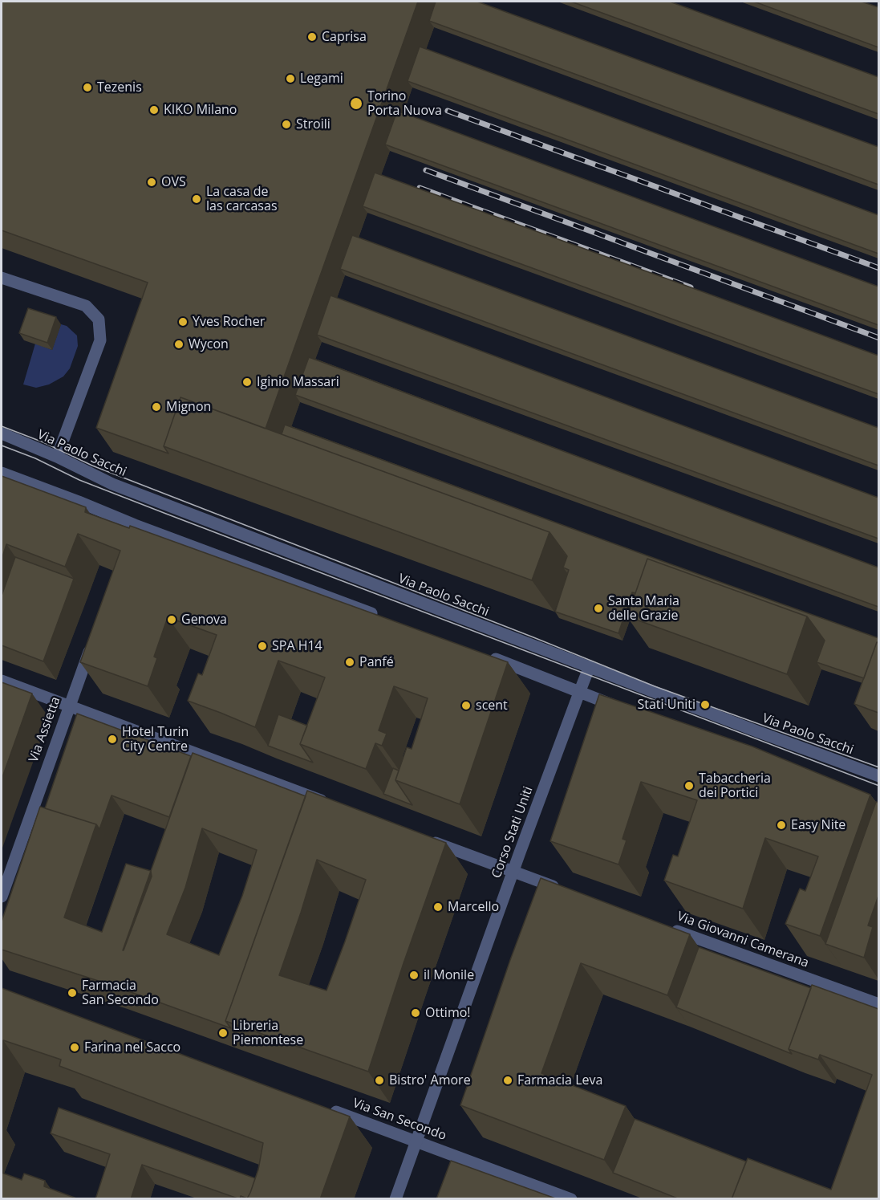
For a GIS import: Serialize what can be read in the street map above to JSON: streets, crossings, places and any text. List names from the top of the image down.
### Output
{
  "streets": {
    "street": [
      "Via Paolo Sacchi",
      "Via Assietta",
      "Corso Stati Uniti",
      "Via Giovanni Camerana",
      "Via San Secondo"
    ]
  },
  "crossings": [
    ["Via Paolo Sacchi", "Corso Stati Uniti"],
    ["Corso Stati Uniti", "Via San Secondo"]
  ],
  "places": [
    "Caprisa",
    "Legami",
    "Tezenis",
    "Torino Porta Nuova",
    "KIKO Milano",
    "Stroili",
    "OVS",
    "La casa de las carcasas",
    "Yves Rocher",
    "Wycon",
    "Iginio Massari",
    "Mignon",
    "Santa Maria delle Grazie",
    "Genova",
    "SPA H14",
    "Panfé",
    "Stati Uniti",
    "scent",
    "Hotel Turin City Centre",
    "Tabaccheria dei Portici",
    "Easy Nite",
    "Marcello",
    "il Monile",
    "Farmacia San Secondo",
    "Ottimo!",
    "Libreria Piemontese",
    "Farina nel Sacco",
    "Bistro' Amore",
    "Farmacia Leva"
  ]
}
